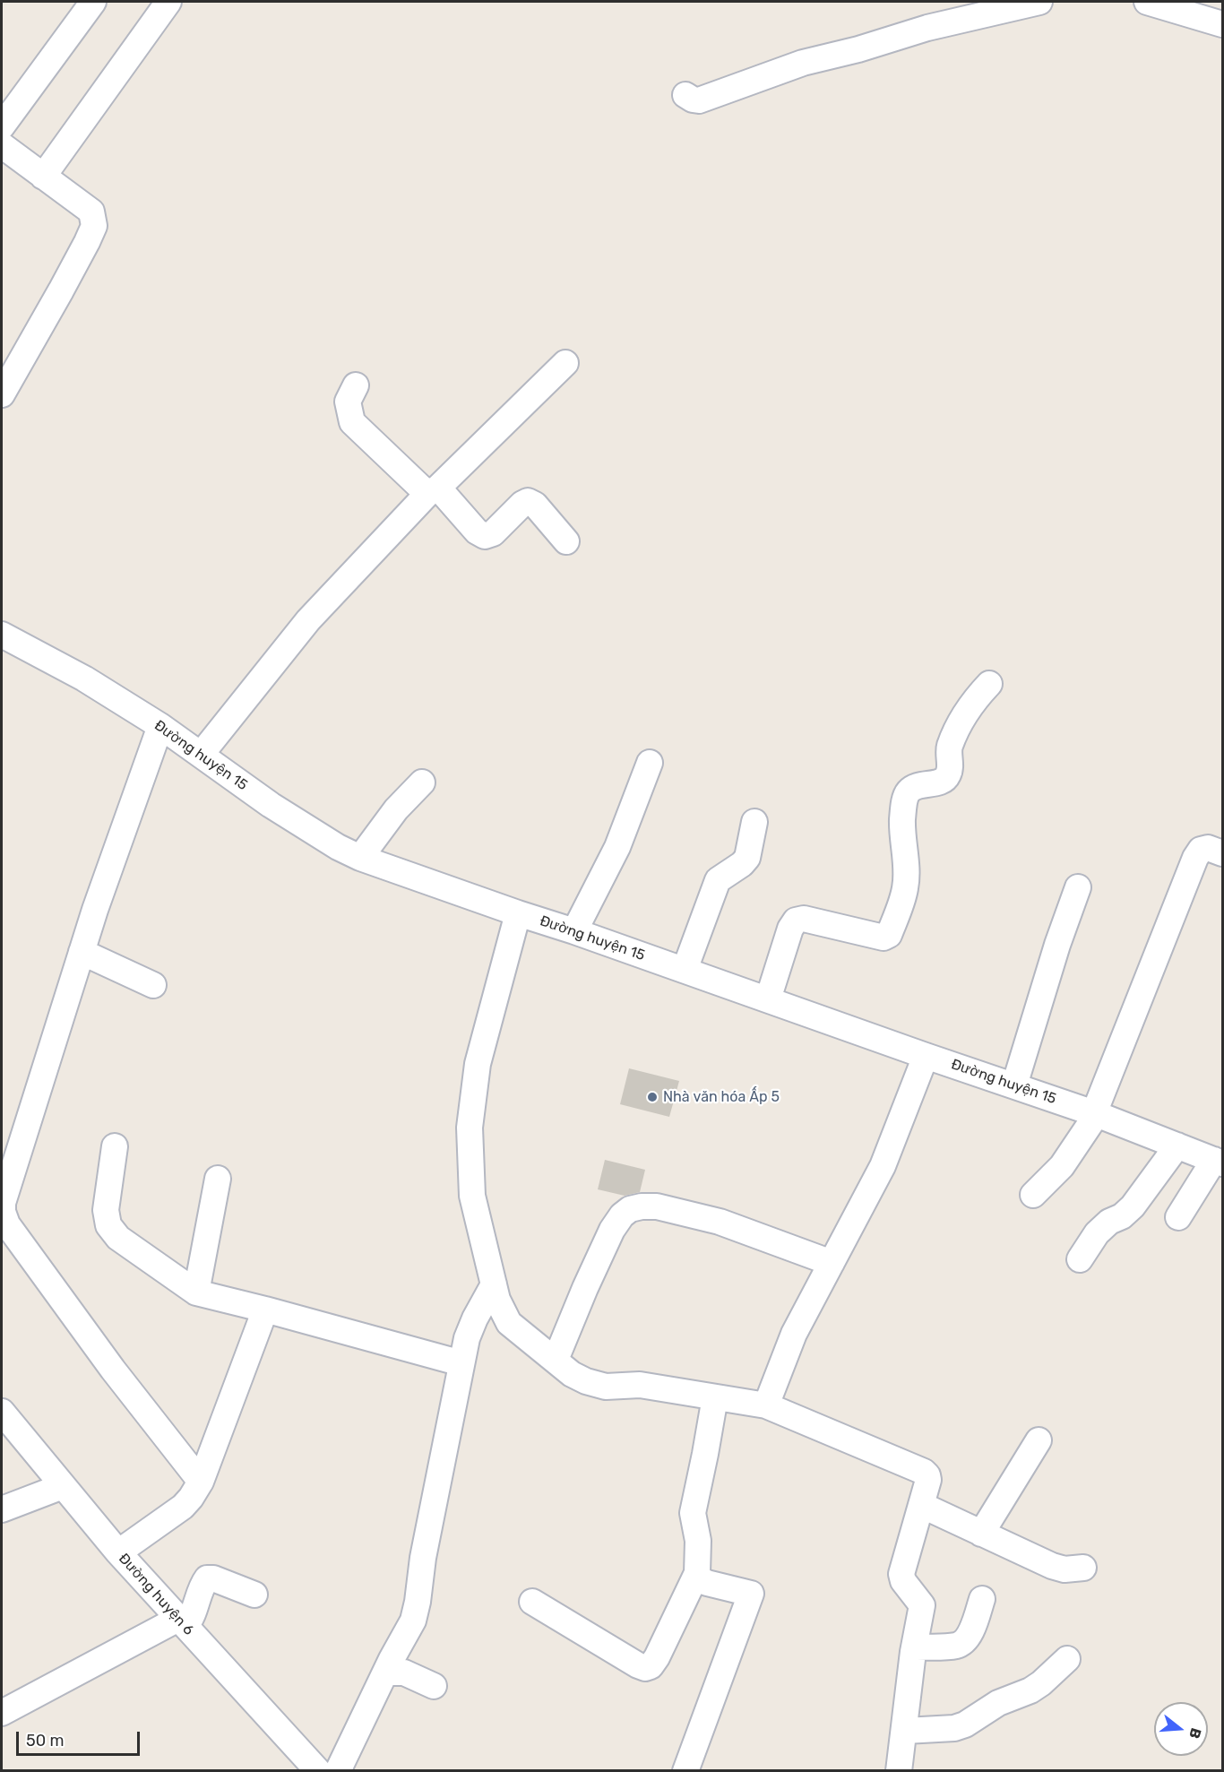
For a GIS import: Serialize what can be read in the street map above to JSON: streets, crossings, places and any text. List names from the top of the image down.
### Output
{
  "streets": {
    "street": ["Đường huyện 15", "Đường huyện 6"]
  },
  "places": ["Nhà văn hóa Ấp 5"],
  "scale_bar": "50 m",
  "north": "right"
}
